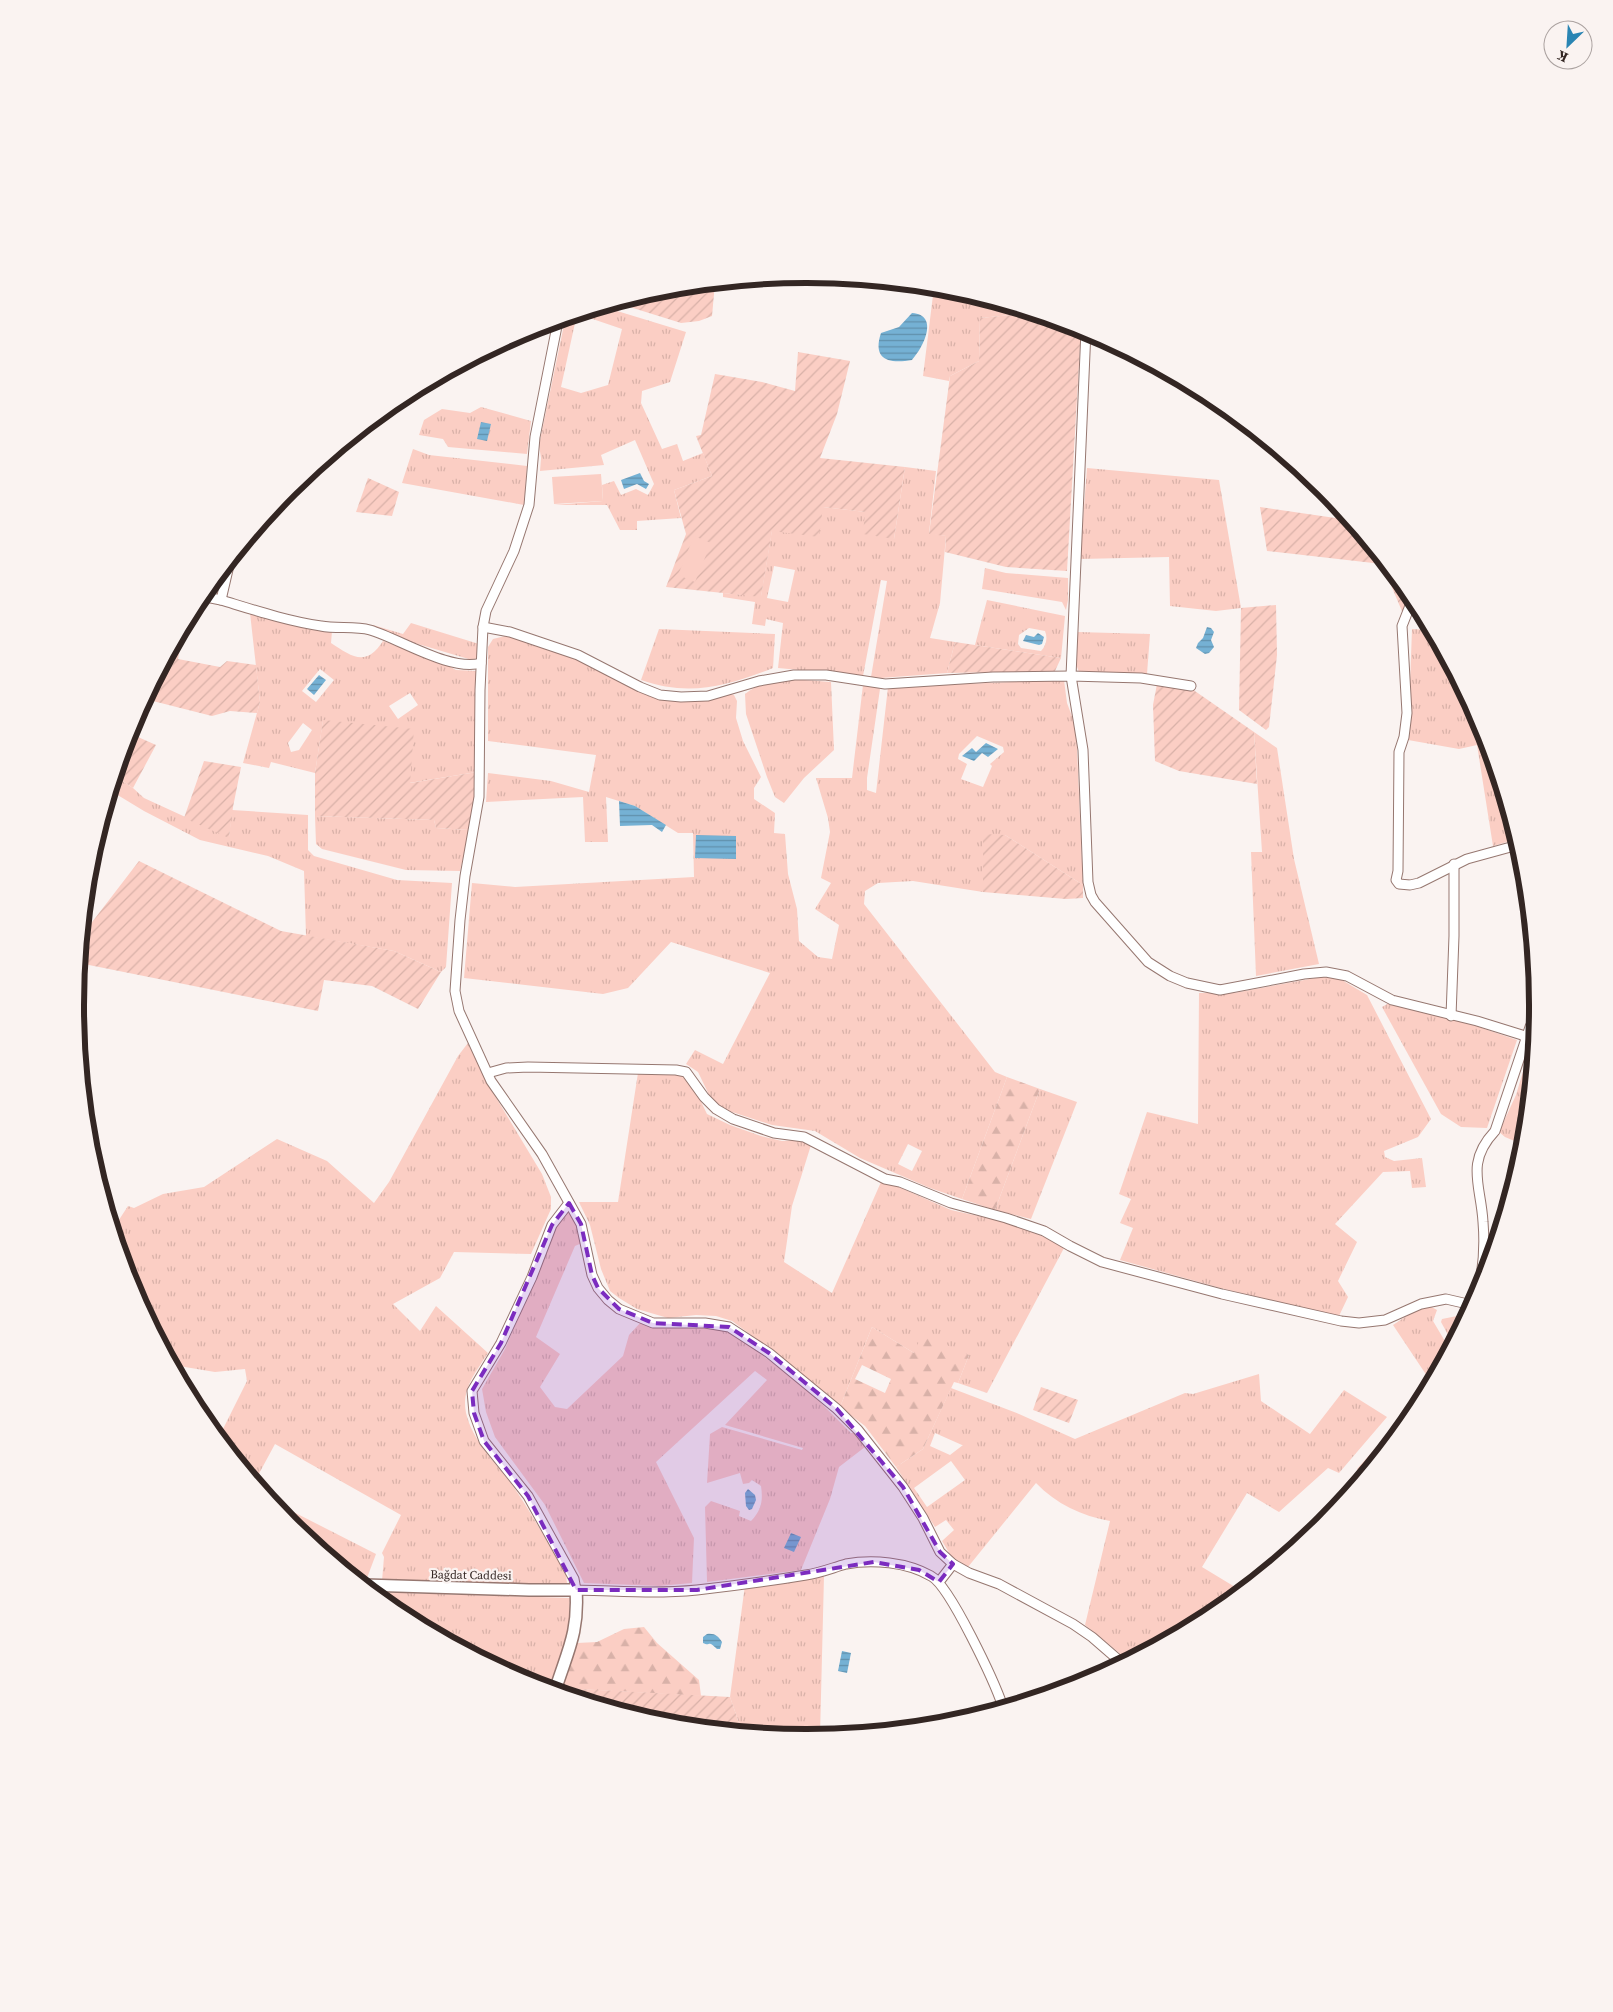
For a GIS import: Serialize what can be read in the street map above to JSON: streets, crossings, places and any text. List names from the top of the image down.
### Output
{
  "streets": {
    "street": ["Bağdat Caddesi"]
  },
  "north": "bottom left"
}
